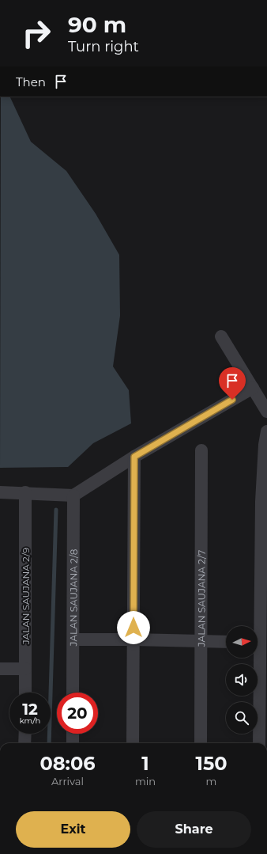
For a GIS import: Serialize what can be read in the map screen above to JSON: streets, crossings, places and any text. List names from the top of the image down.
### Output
{
  "streets": {
    "street": ["JALAN SAUJANA 2/9", "JALAN SAUJANA 2/8", "JALAN SAUJANA 2/7"]
  },
  "north": "right",
  "page": {
    "turn": ["90 m", "Turn right"],
    "then": "Then",
    "speed": "12 km/h",
    "limit": "20",
    "eta": [
      "08:06",
      "Arrival",
      "1",
      "min",
      "150",
      "m"
    ],
    "buttons": ["Exit", "Share"]
  }
}
